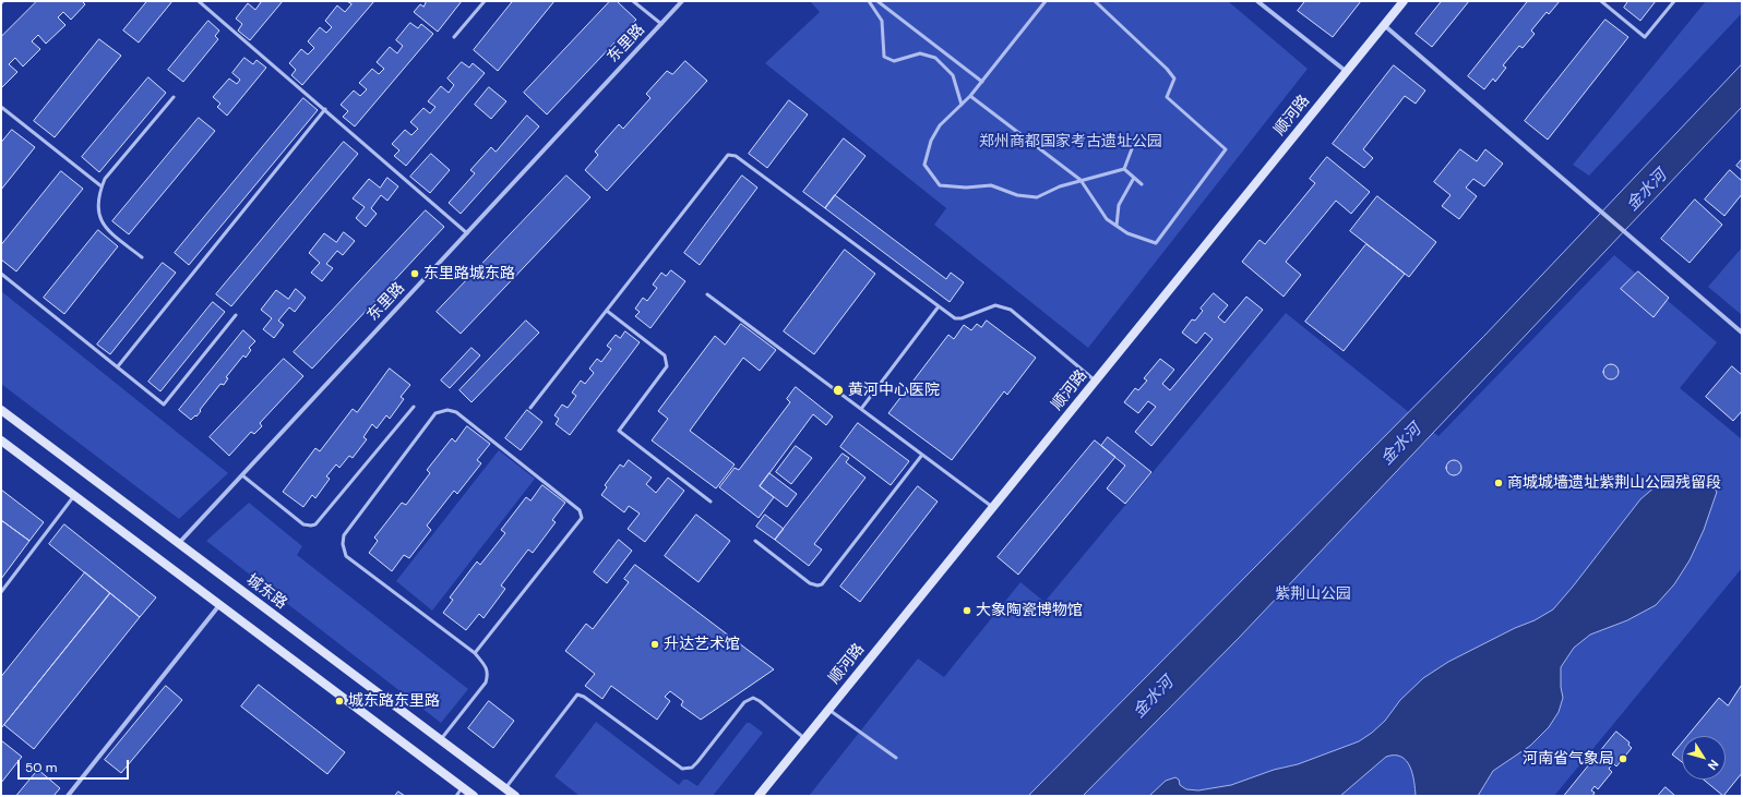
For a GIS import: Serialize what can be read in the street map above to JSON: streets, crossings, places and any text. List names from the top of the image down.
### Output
{
  "streets": {
    "main road": ["顺河路", "城东路"],
    "street": ["东里路"]
  },
  "crossings": [
    ["东里路", "城东路"]
  ],
  "water": ["金水河"],
  "parks": ["郑州商都国家考古遗址公园", "紫荆山公园"],
  "places": [
    "东里路城东路",
    "黄河中心医院",
    "商城城墙遗址紫荆山公园残留段",
    "大象陶瓷博物馆",
    "升达艺术馆",
    "城东路东里路",
    "河南省气象局"
  ],
  "scale_bar": "50 m",
  "north": "bottom right"
}
